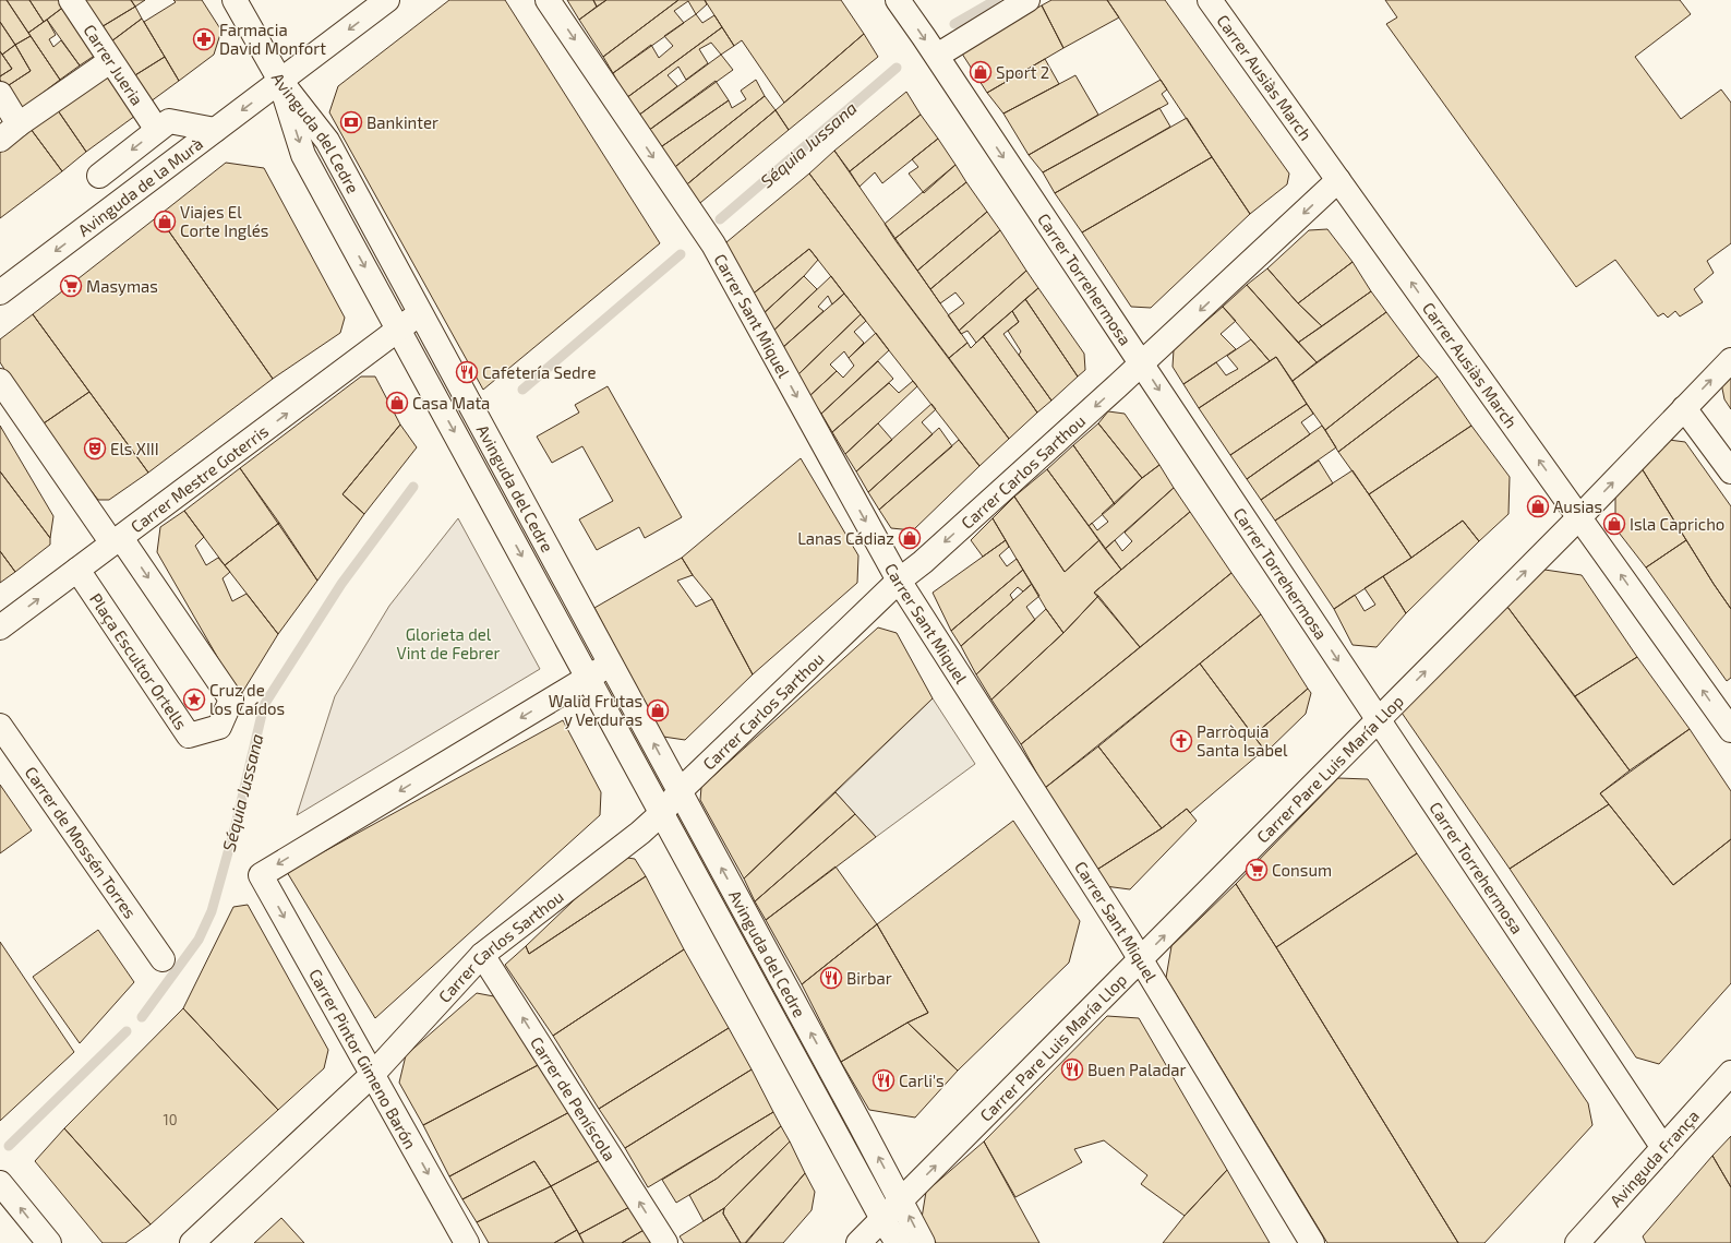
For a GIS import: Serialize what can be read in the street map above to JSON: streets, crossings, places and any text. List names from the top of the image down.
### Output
{
  "streets": {
    "street": [
      "Carrer Jueria",
      "Carrer Ausiàs March",
      "Avinguda del Cedre",
      "Avinguda de la Murà",
      "Carrer Torrehermosa",
      "Carrer Sant Miquel",
      "Carrer Carlos Sarthou",
      "Carrer Mestre Goterris",
      "Plaça Escultor Ortells",
      "Carrer Pare Luis María Llop",
      "Carrer de Mossén Torres",
      "Carrer Pintor Gimeno Barón",
      "Carrer de Peníscola",
      "Avinguda França"
    ]
  },
  "crossings": [
    ["Carrer Ausiàs March", "Carrer Carlos Sarthou"],
    ["Carrer Ausiàs March", "Carrer Pare Luis María Llop"],
    ["Avinguda del Cedre", "Avinguda de la Murà"],
    ["Avinguda del Cedre", "Carrer Carlos Sarthou"],
    ["Avinguda del Cedre", "Carrer Mestre Goterris"],
    ["Avinguda del Cedre", "Carrer Pare Luis María Llop"],
    ["Avinguda del Cedre", "Carrer Pintor Gimeno Barón"],
    ["Carrer Torrehermosa", "Carrer Carlos Sarthou"],
    ["Carrer Torrehermosa", "Carrer Pare Luis María Llop"],
    ["Carrer Torrehermosa", "Avinguda França"],
    ["Carrer Sant Miquel", "Carrer Carlos Sarthou"],
    ["Carrer Sant Miquel", "Carrer Pare Luis María Llop"],
    ["Carrer Carlos Sarthou", "Carrer Pintor Gimeno Barón"],
    ["Carrer Carlos Sarthou", "Carrer de Peníscola"],
    ["Carrer Mestre Goterris", "Plaça Escultor Ortells"]
  ],
  "one_way": [
    "Carrer Ausiàs March",
    "Carrer Torrehermosa",
    "Carrer Sant Miquel",
    "Carrer Carlos Sarthou",
    "Carrer Mestre Goterris",
    "Carrer Pare Luis María Llop",
    "Carrer de Peníscola"
  ],
  "water": ["Séquia Jussana"],
  "parks": ["Glorieta del Vint de Febrer"],
  "places": {
    "pharmacy": ["Farmacia David Monfort"],
    "shop": [
      "Sport 2",
      "Viajes El Corte Inglés",
      "Casa Mata",
      "Ausias",
      "Isla Capricho",
      "Lanas Cádiaz",
      "Walid Frutas y Verduras"
    ],
    "bank": ["Bankinter"],
    "supermarket": ["Masymas", "Consum"],
    "restaurant": [
      "Cafetería Sedre",
      "Birbar",
      "Buen Paladar",
      "Carli's"
    ],
    "theatre": ["Els XIII"],
    "place": ["Cruz de los Caídos"],
    "church": ["Parròquia Santa Isabel"]
  },
  "house_numbers": ["10"]
}
